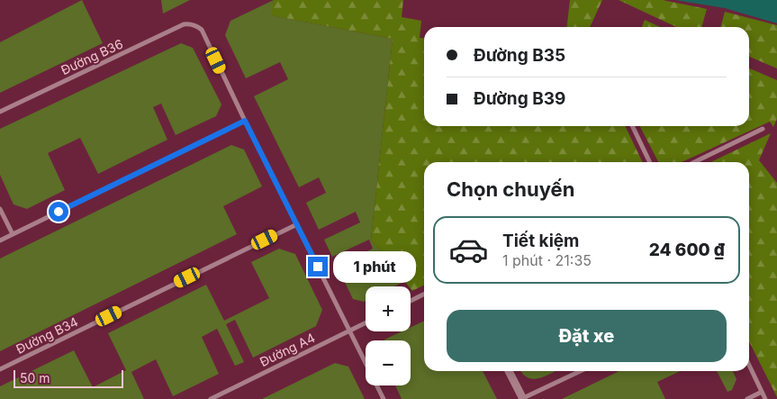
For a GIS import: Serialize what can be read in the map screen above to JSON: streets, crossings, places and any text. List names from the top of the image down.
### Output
{
  "streets": {
    "street": ["Đường B36", "Đường B34", "Đường A4"]
  },
  "scale_bar": "50 m",
  "page": {
    "banner": ["Đường B35", "Đường B39"],
    "heading": "Chọn chuyến",
    "list": [
      {
        "name": "Tiết kiệm",
        "note": "1 phút · 21:35",
        "value": "24 600 ₫"
      }
    ],
    "bubble": "1 phút",
    "map_buttons": ["+", "−"],
    "buttons": "Đặt xe",
    "scale": "50 m"
  }
}
